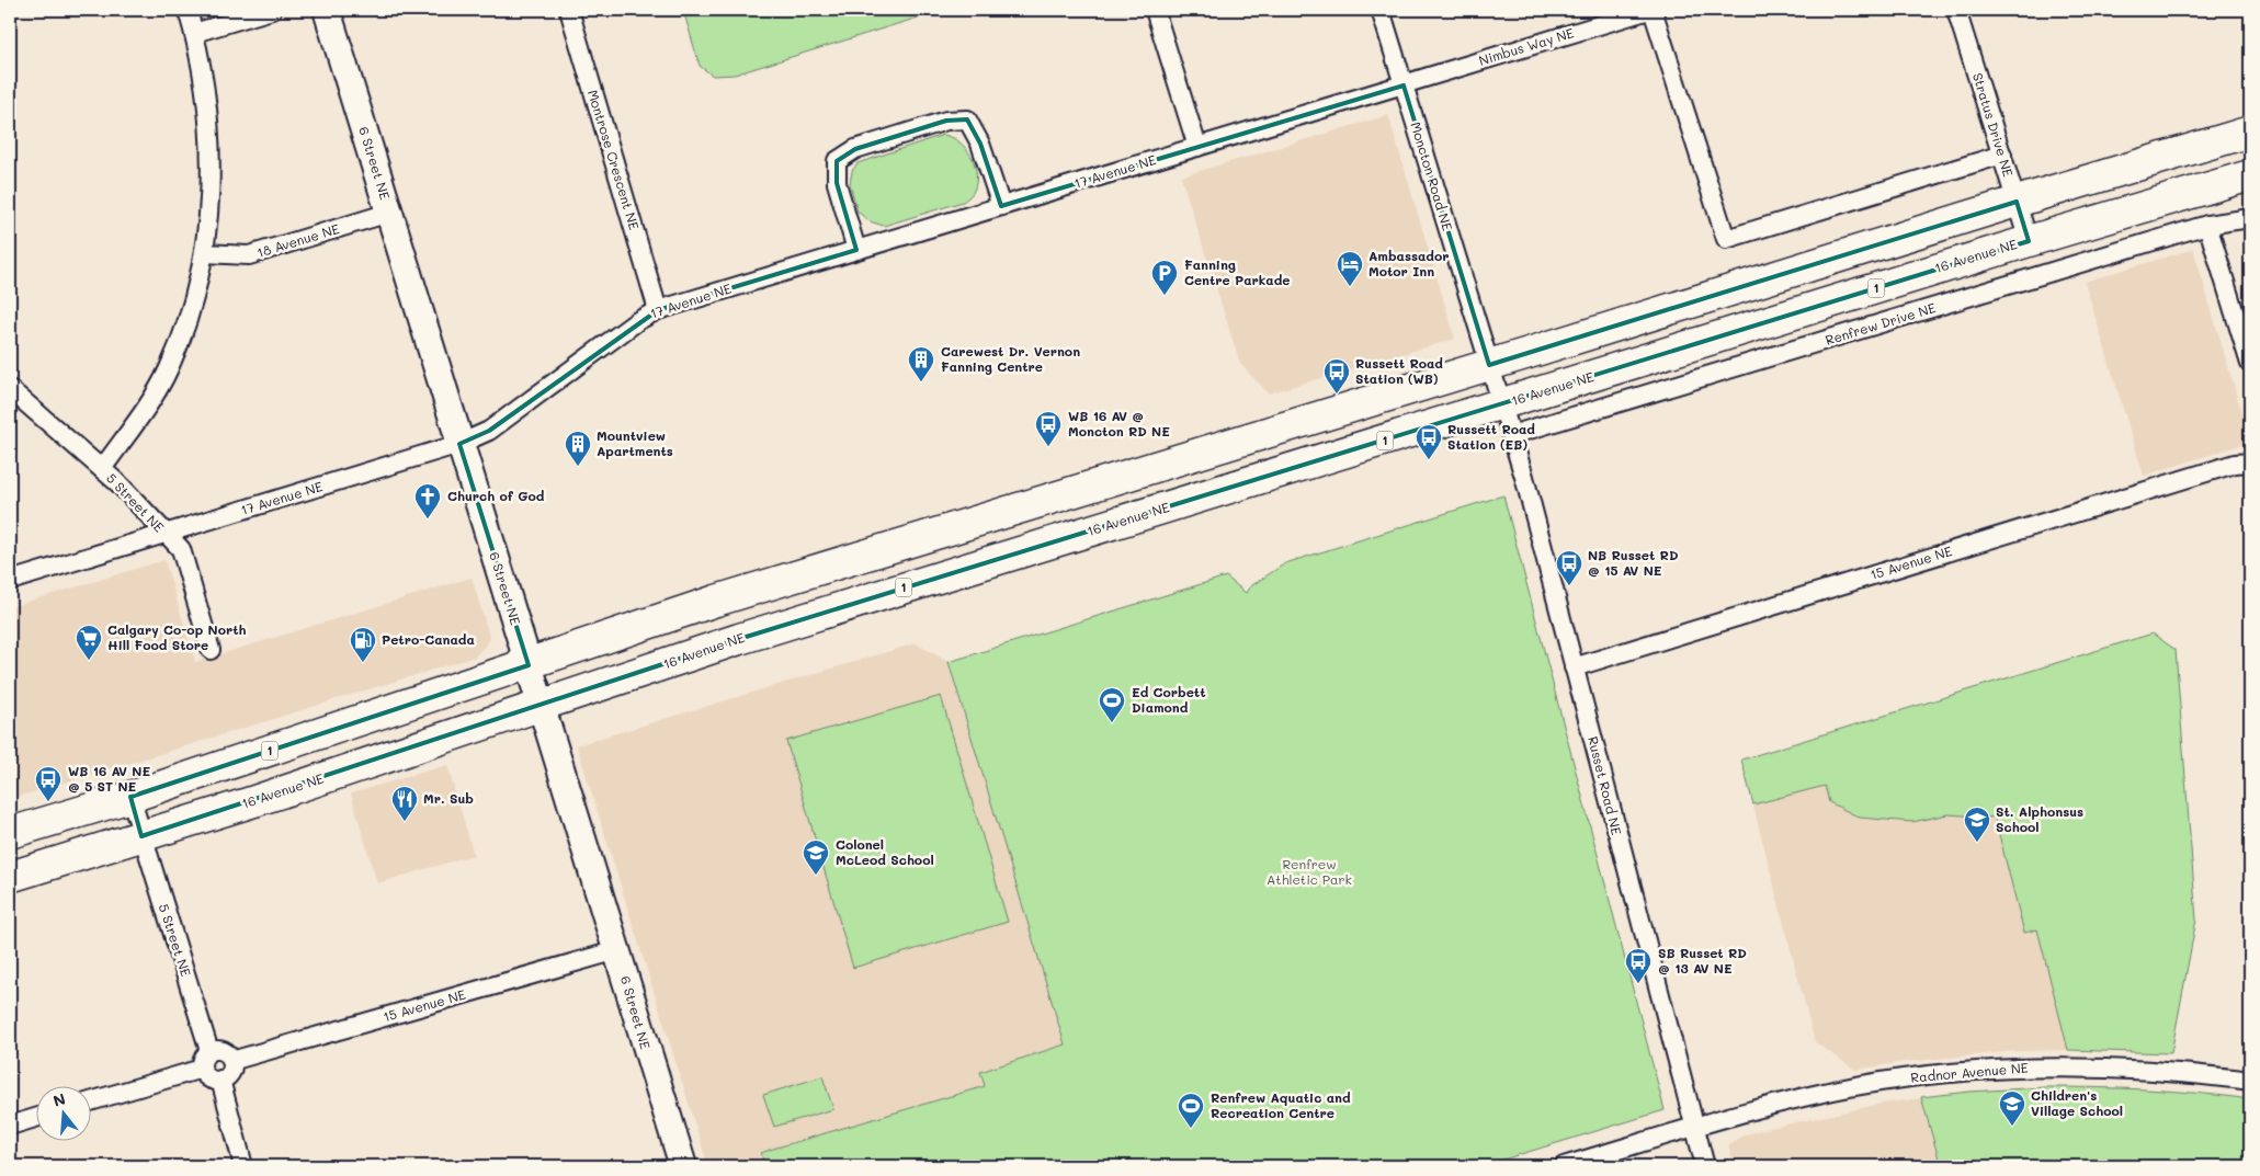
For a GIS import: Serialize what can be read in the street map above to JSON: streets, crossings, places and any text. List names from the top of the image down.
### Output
{
  "streets": {
    "highway": ["16 Avenue NE", "1"],
    "street": [
      "Nimbus Way NE",
      "Stratus Drive NE",
      "Montrose Crescent NE",
      "6 Street NE",
      "17 Avenue NE",
      "Moncton Road NE",
      "18 Avenue NE",
      "Renfrew Drive NE",
      "5 Street NE",
      "15 Avenue NE",
      "Russet Road NE",
      "Radnor Avenue NE"
    ]
  },
  "crossings": [
    ["Nimbus Way NE", "17 Avenue NE"],
    ["Nimbus Way NE", "Moncton Road NE"],
    ["Stratus Drive NE", "16 Avenue NE"],
    ["Stratus Drive NE", "1"],
    ["Montrose Crescent NE", "17 Avenue NE"],
    ["6 Street NE", "17 Avenue NE"],
    ["6 Street NE", "18 Avenue NE"],
    ["6 Street NE", "16 Avenue NE"],
    ["6 Street NE", "1"],
    ["6 Street NE", "15 Avenue NE"],
    ["17 Avenue NE", "Moncton Road NE"],
    ["17 Avenue NE", "5 Street NE"],
    ["Moncton Road NE", "16 Avenue NE"],
    ["Moncton Road NE", "1"],
    ["Moncton Road NE", "Russet Road NE"],
    ["16 Avenue NE", "5 Street NE"],
    ["16 Avenue NE", "Russet Road NE"],
    ["1", "5 Street NE"],
    ["Renfrew Drive NE", "Russet Road NE"],
    ["5 Street NE", "15 Avenue NE"],
    ["15 Avenue NE", "Russet Road NE"],
    ["Russet Road NE", "Radnor Avenue NE"]
  ],
  "parks": ["Renfrew Athletic Park"],
  "places": {
    "hotel": ["Ambassador Motor Inn"],
    "parking": ["Fanning Centre Parkade"],
    "building": ["Carewest Dr. Vernon Fanning Centre", "Mountview Apartments"],
    "bus stop": [
      "Russett Road Station (WB)",
      "WB 16 AV @ Moncton RD NE",
      "Russett Road Station (EB)",
      "NB Russet RD @ 15 AV NE",
      "WB 16 AV NE @ 5 ST NE",
      "SB Russet RD @ 13 AV NE"
    ],
    "church": ["Church of God"],
    "supermarket": ["Calgary Co-op North Hill Food Store"],
    "fuel station": ["Petro-Canada"],
    "sports": ["Ed Corbett Diamond", "Renfrew Aquatic and Recreation Centre"],
    "restaurant": ["Mr. Sub"],
    "school or university": ["St. Alphonsus School", "Colonel McLeod School", "Children's Village School"]
  },
  "north": "top"
}
